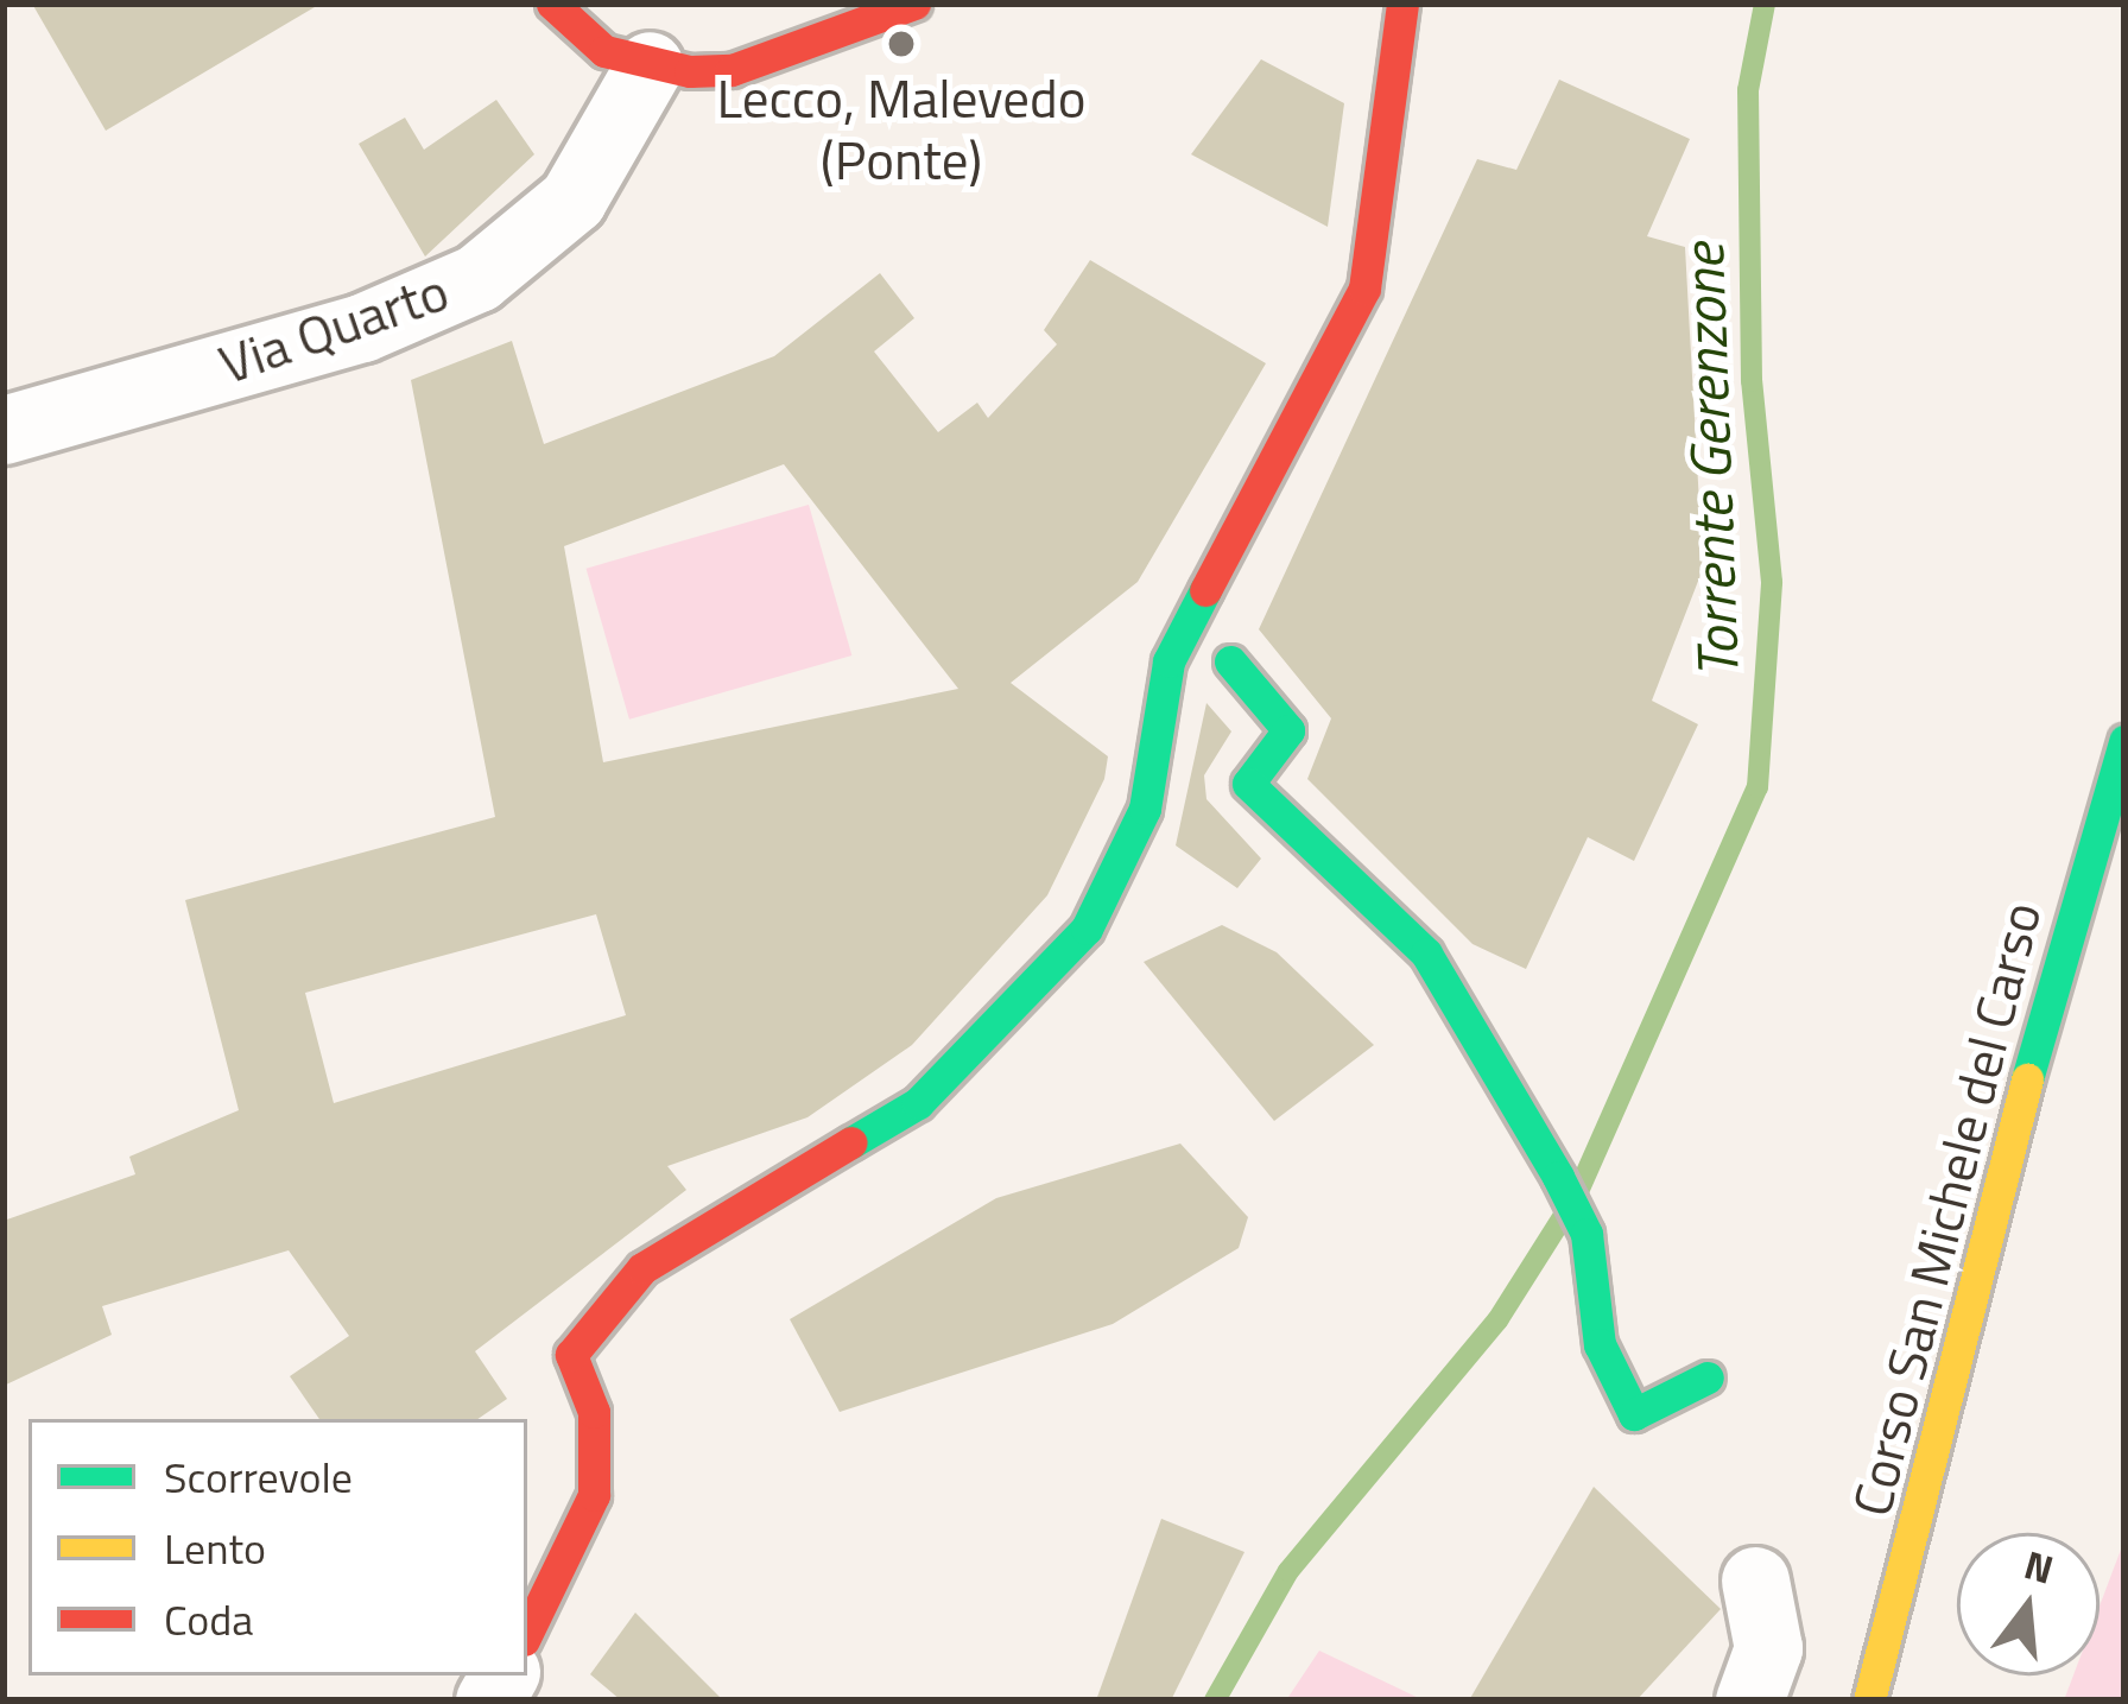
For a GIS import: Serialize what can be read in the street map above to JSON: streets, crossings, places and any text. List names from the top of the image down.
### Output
{
  "streets": {
    "street": ["Via Quarto", "Corso San Michele del Carso"]
  },
  "water": ["Torrente Gerenzone"],
  "places": ["Lecco, Malevedo (Ponte)"],
  "legend": ["Scorrevole", "Lento", "Coda"],
  "north": "top"
}
